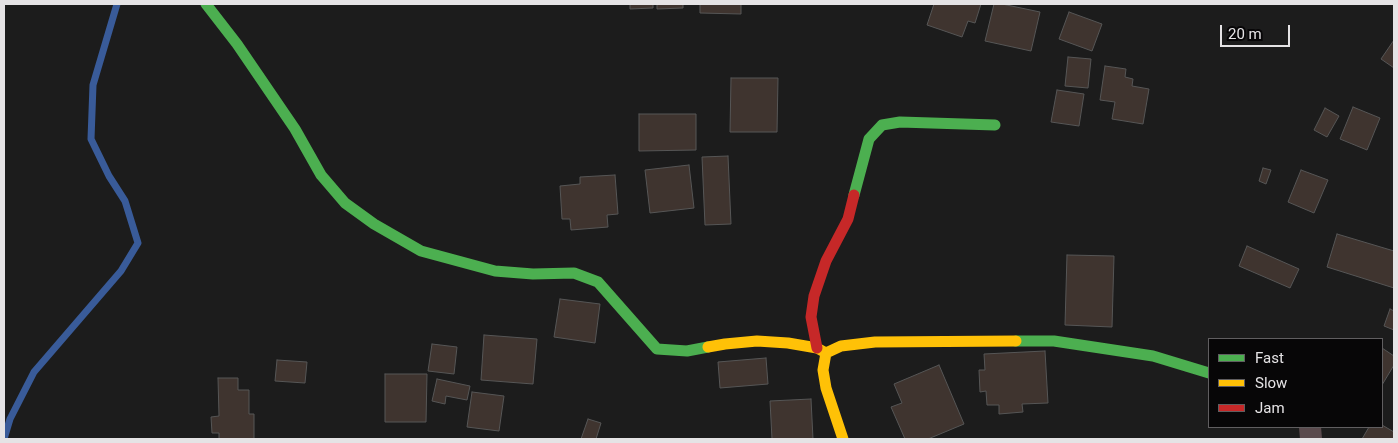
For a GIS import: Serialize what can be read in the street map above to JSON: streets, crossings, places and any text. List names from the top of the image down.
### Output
{
  "legend": ["Fast", "Slow", "Jam"],
  "scale_bar": "20 m"
}
